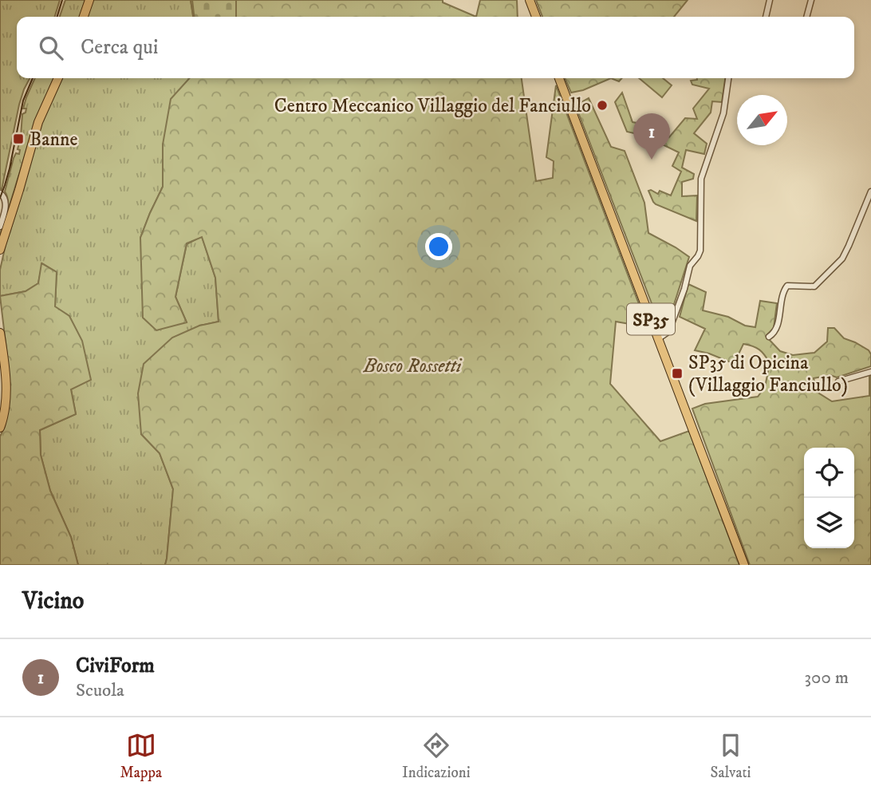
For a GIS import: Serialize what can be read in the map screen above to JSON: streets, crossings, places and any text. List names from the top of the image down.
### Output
{
  "streets": {
    "main road": ["SP35"]
  },
  "parks": ["Bosco Rossetti"],
  "places": {
    "other": ["Centro Meccanico Villaggio del Fanciullo"],
    "transit": ["Banne", "SP35 di Opicina (Villaggio Fanciullo)"]
  },
  "north": "top right",
  "page": {
    "search": "Cerca qui",
    "pins": "1",
    "heading": "Vicino",
    "list": [
      {
        "mark": "1",
        "name": "CiviForm",
        "note": "Scuola",
        "value": "300 m"
      }
    ],
    "nav": ["Mappa", "Indicazioni", "Salvati"]
  }
}
